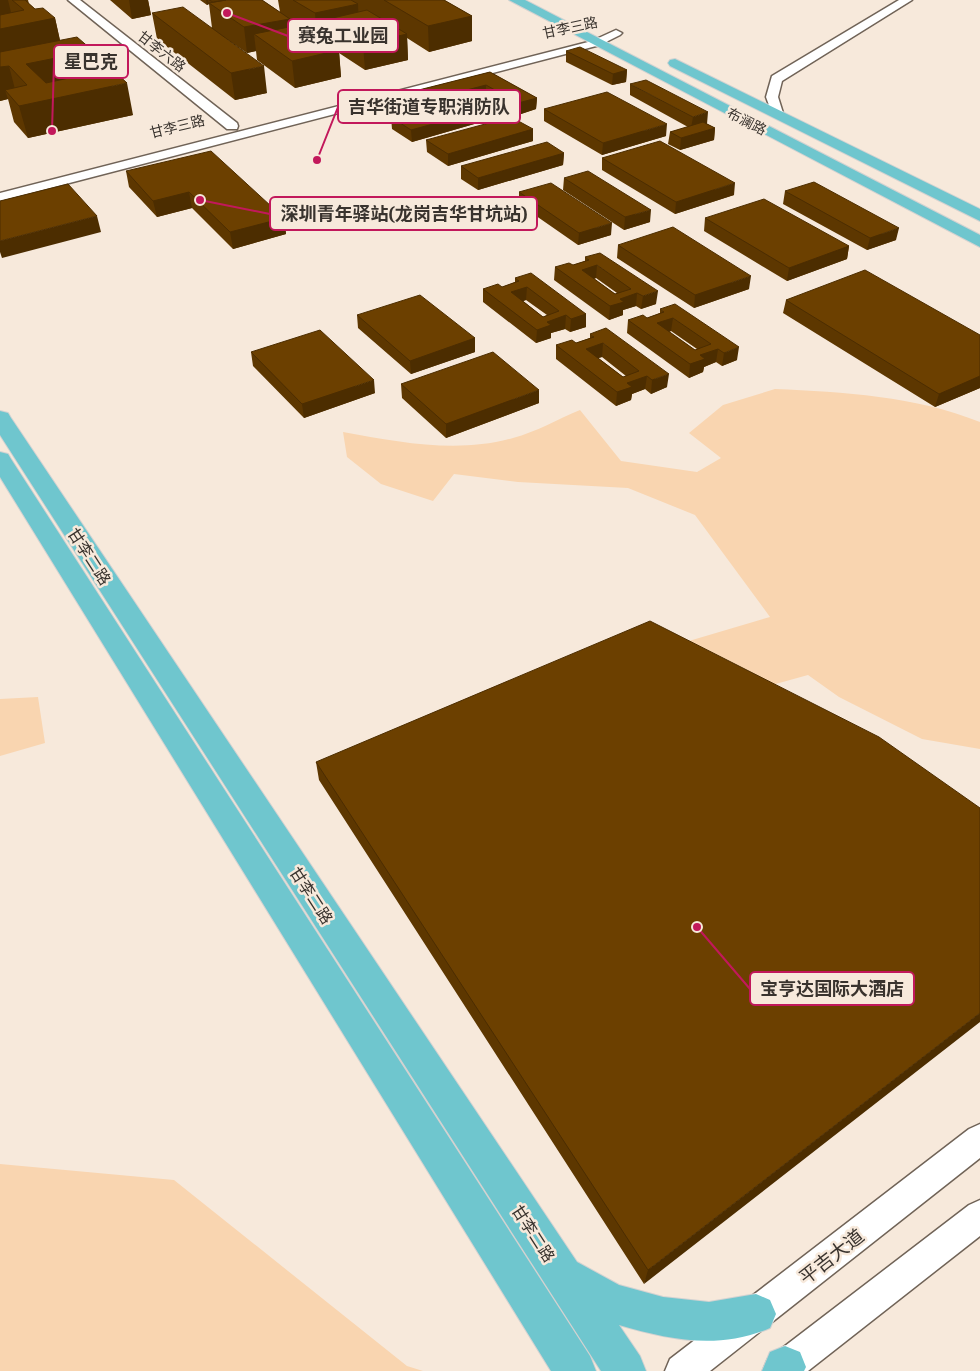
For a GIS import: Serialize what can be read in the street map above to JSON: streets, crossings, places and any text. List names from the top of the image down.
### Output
{
  "streets": {
    "main road": ["布澜路", "甘李二路"],
    "street": ["甘李三路", "甘李六路", "平吉大道"]
  },
  "crossings": [
    ["甘李三路", "布澜路"]
  ],
  "places": [
    "赛兔工业园",
    "星巴克",
    "吉华街道专职消防队",
    "深圳青年驿站(龙岗吉华甘坑站)",
    "宝亨达国际大酒店"
  ]
}
